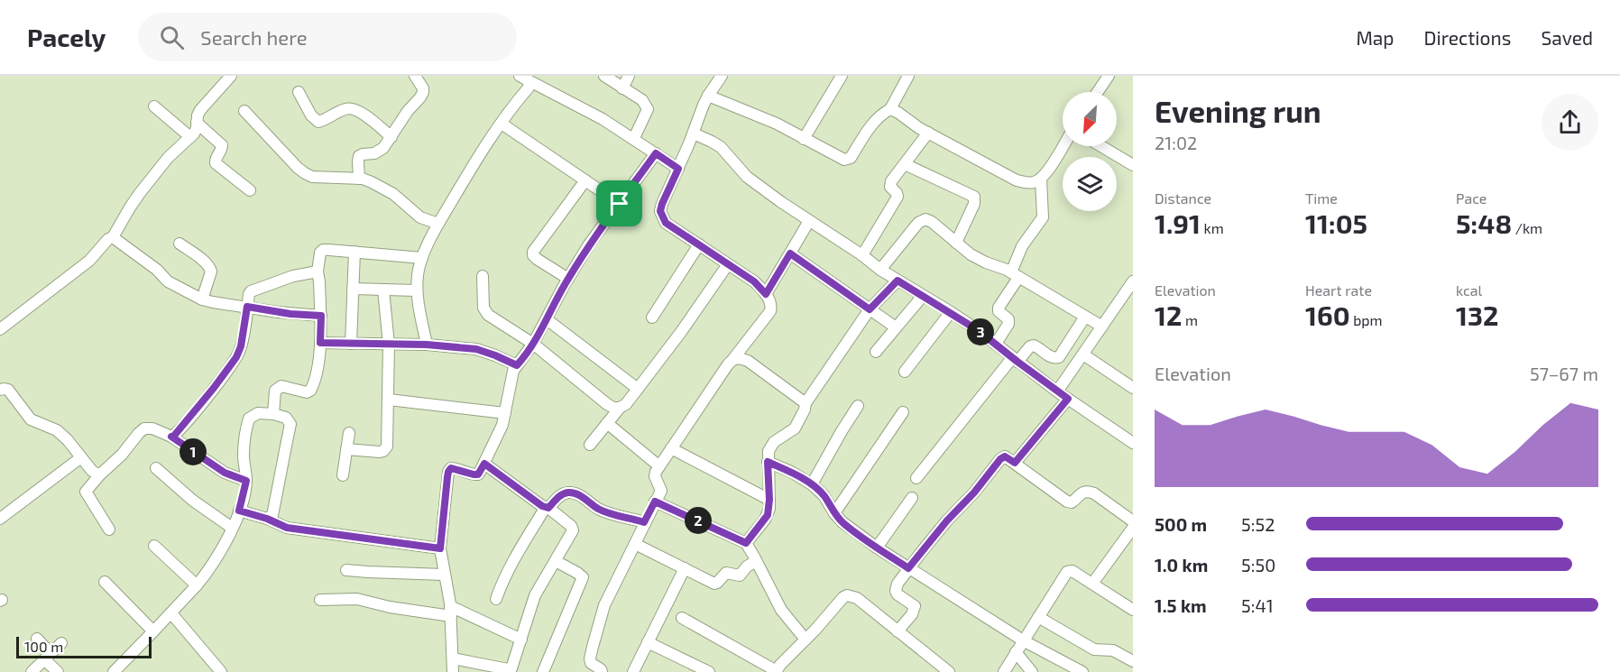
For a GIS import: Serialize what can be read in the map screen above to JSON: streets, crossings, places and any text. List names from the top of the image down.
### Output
{
  "scale_bar": "100 m",
  "north": "bottom left",
  "page": {
    "header": "Pacely",
    "search": "Search here",
    "nav": ["Map", "Directions", "Saved"],
    "heading": ["Evening run", "21:02"],
    "stats": [
      ["Distance", "1.91 km"],
      ["Time", "11:05"],
      ["Pace", "5:48 /km"],
      ["Elevation", "12 m"],
      ["Heart rate", "160 bpm"],
      ["kcal", "132"]
    ],
    "pins": ["3", "1", "2"],
    "chart": ["Elevation", "57–67 m"],
    "list": [
      {
        "name": "500 m",
        "note": "5:52"
      },
      {
        "name": "1.0 km",
        "note": "5:50"
      },
      {
        "name": "1.5 km",
        "note": "5:41"
      }
    ],
    "scale": "100 m"
  }
}
